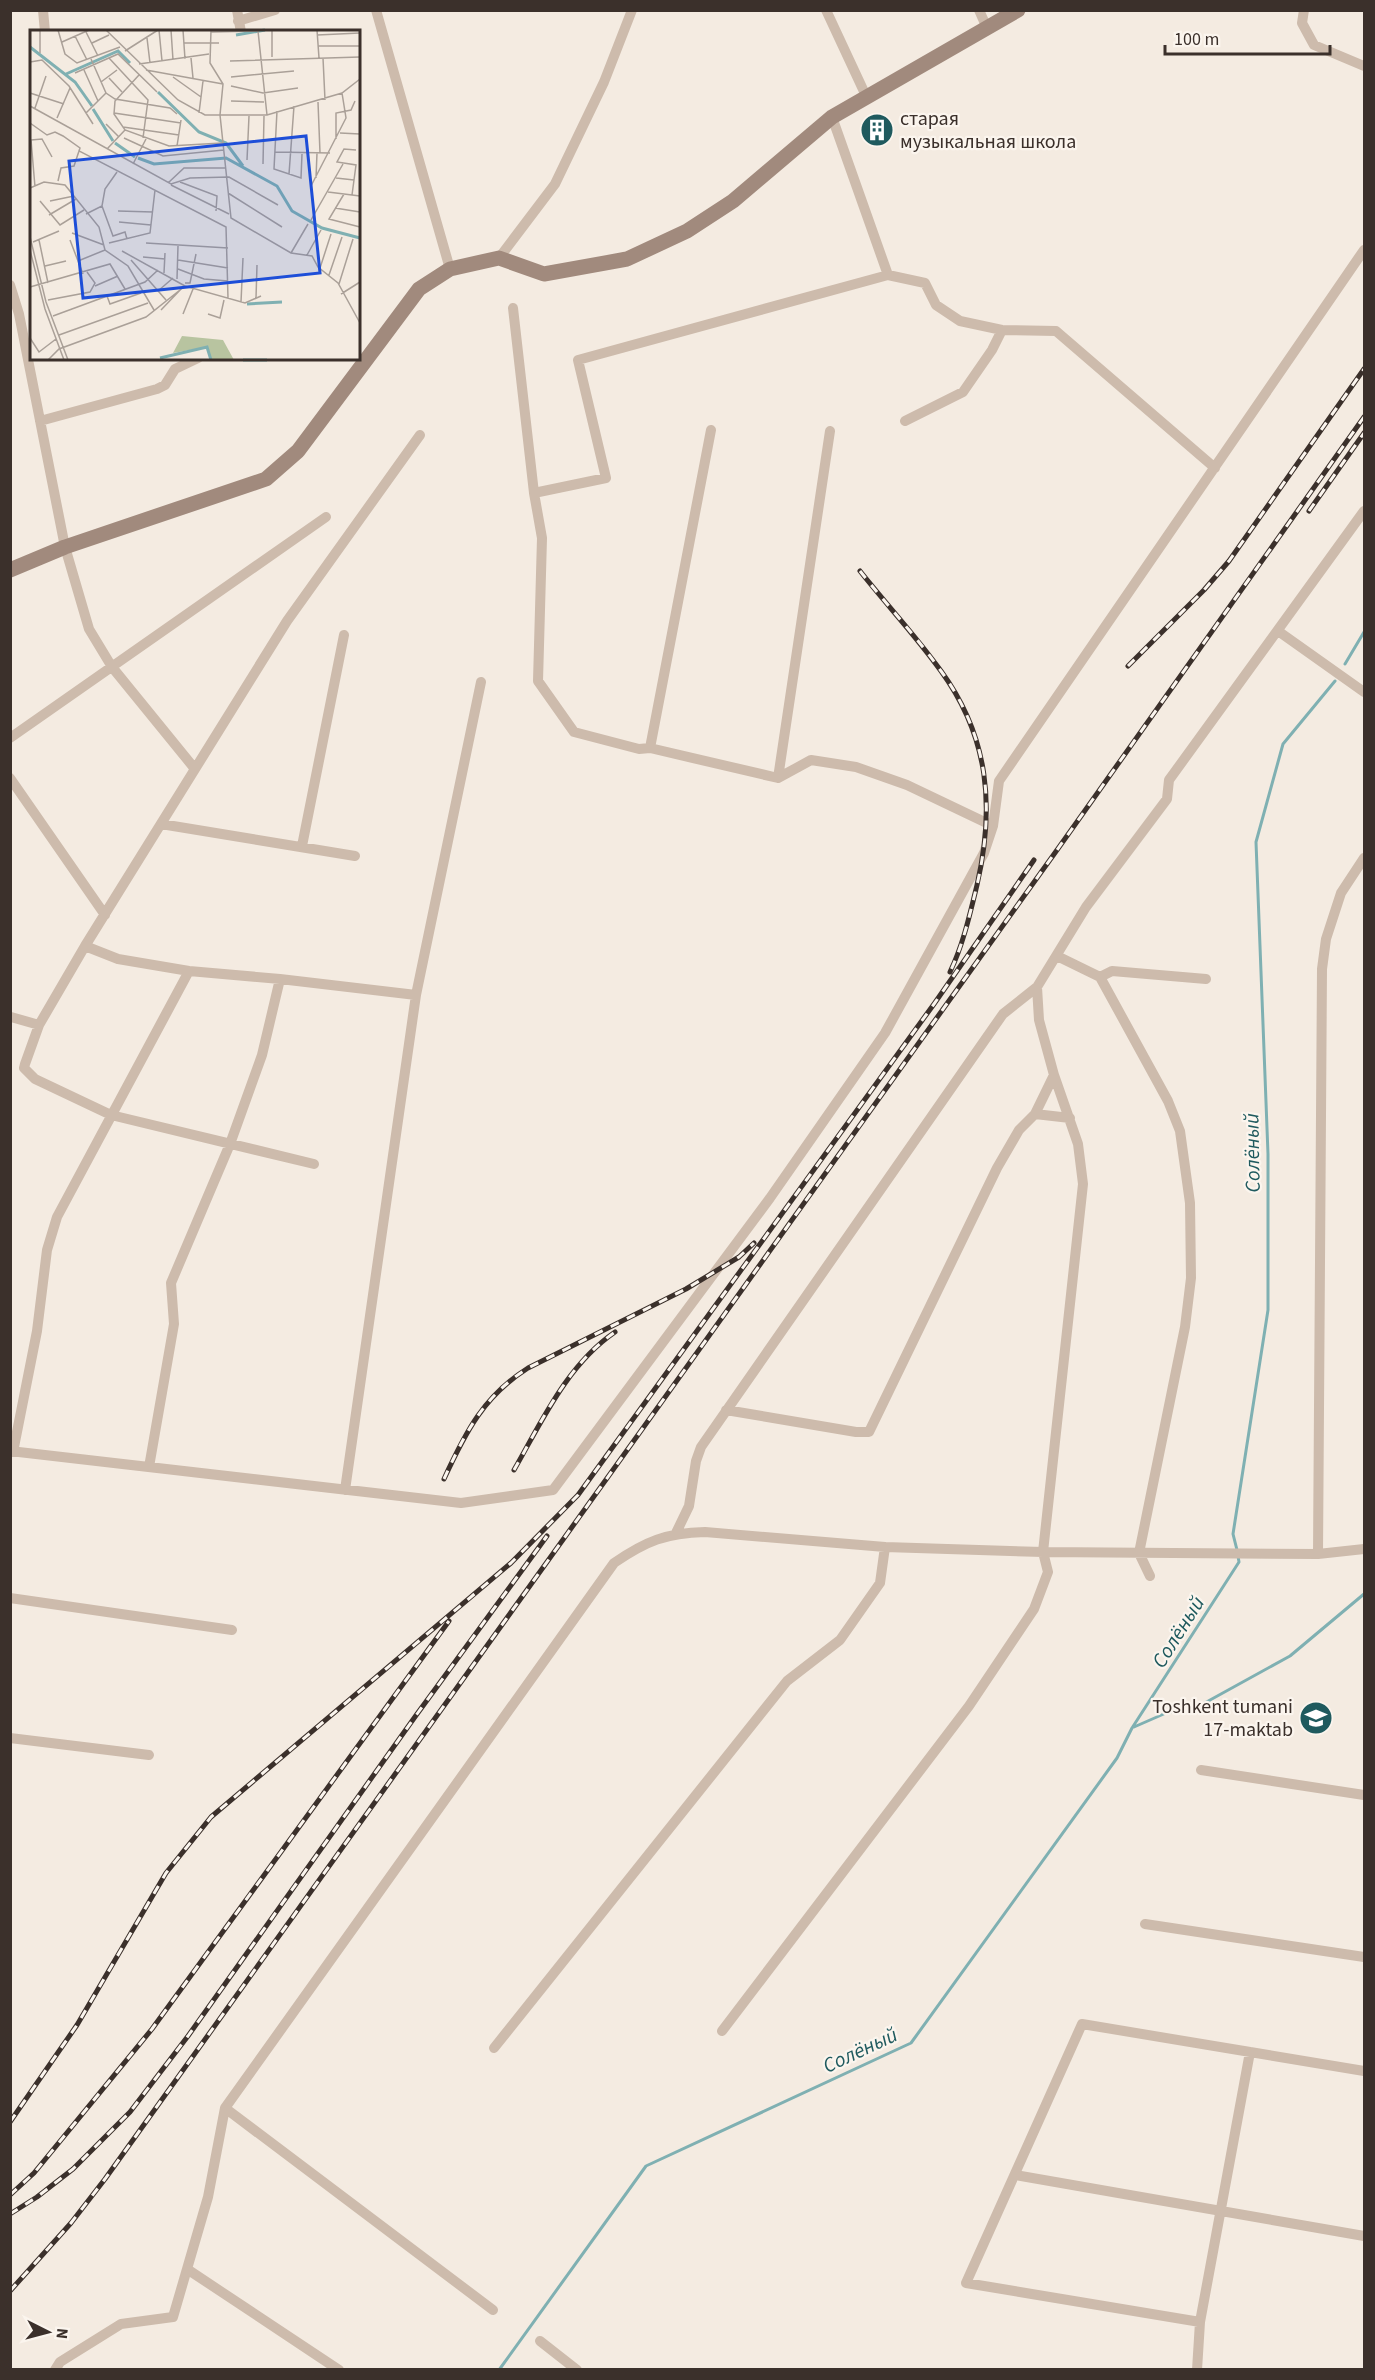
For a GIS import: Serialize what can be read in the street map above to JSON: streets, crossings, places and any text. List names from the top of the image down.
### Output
{
  "water": ["Солёный"],
  "places": {
    "building": ["старая музыкальная школа"],
    "school or university": ["Toshkent tumani 17-maktab"]
  },
  "scale_bar": "100 m",
  "north": "right"
}
